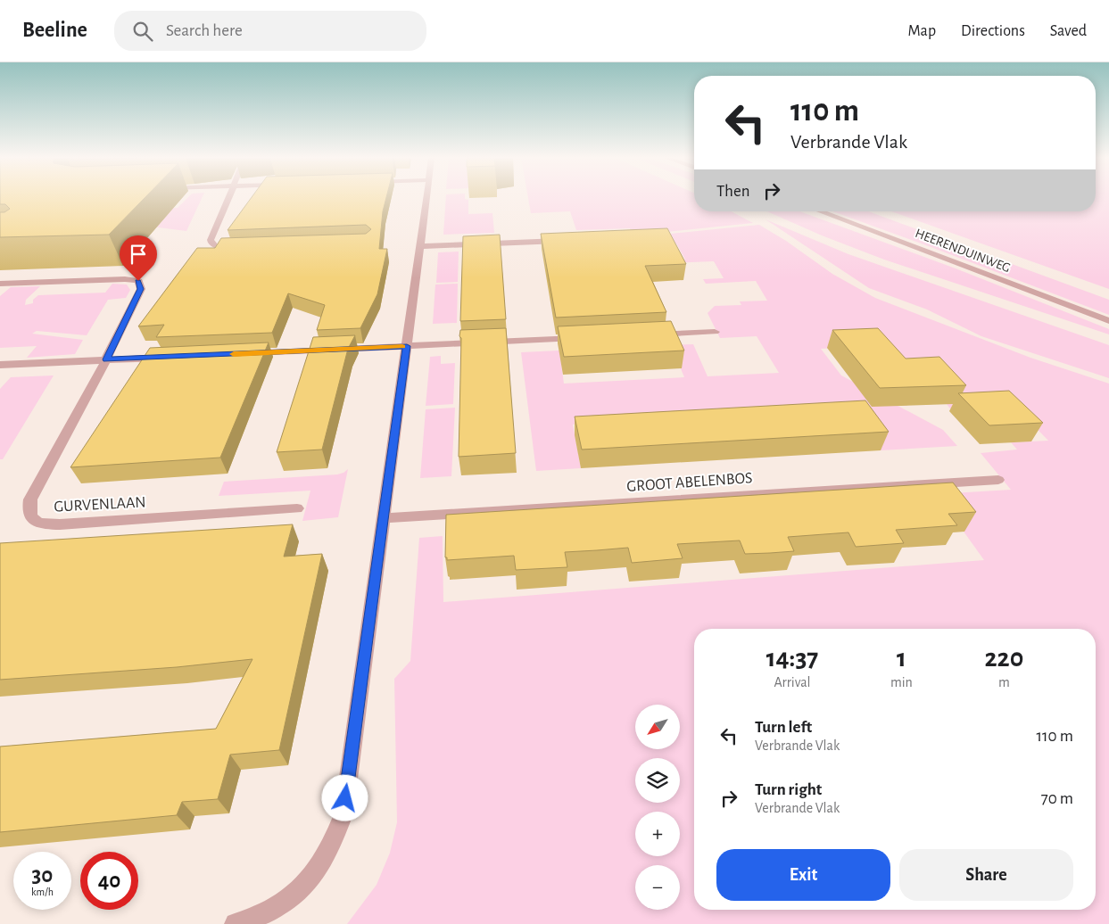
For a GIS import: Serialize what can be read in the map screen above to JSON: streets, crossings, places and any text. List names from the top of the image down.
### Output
{
  "streets": {
    "street": ["HEERENDUINWEG", "GROOT ABELENBOS", "GURVENLAAN"]
  },
  "north": "bottom left",
  "page": {
    "header": "Beeline",
    "search": "Search here",
    "nav": ["Map", "Directions", "Saved"],
    "turn": ["110 m", "Verbrande Vlak"],
    "then": "Then",
    "eta": [
      "14:37",
      "Arrival",
      "1",
      "min",
      "220",
      "m"
    ],
    "map_buttons": ["+", "−"],
    "list": [
      {
        "name": "Turn left",
        "note": "Verbrande Vlak",
        "value": "110 m"
      },
      {
        "name": "Turn right",
        "note": "Verbrande Vlak",
        "value": "70 m"
      }
    ],
    "buttons": ["Exit", "Share"],
    "speed": "30 km/h",
    "limit": "40"
  }
}
